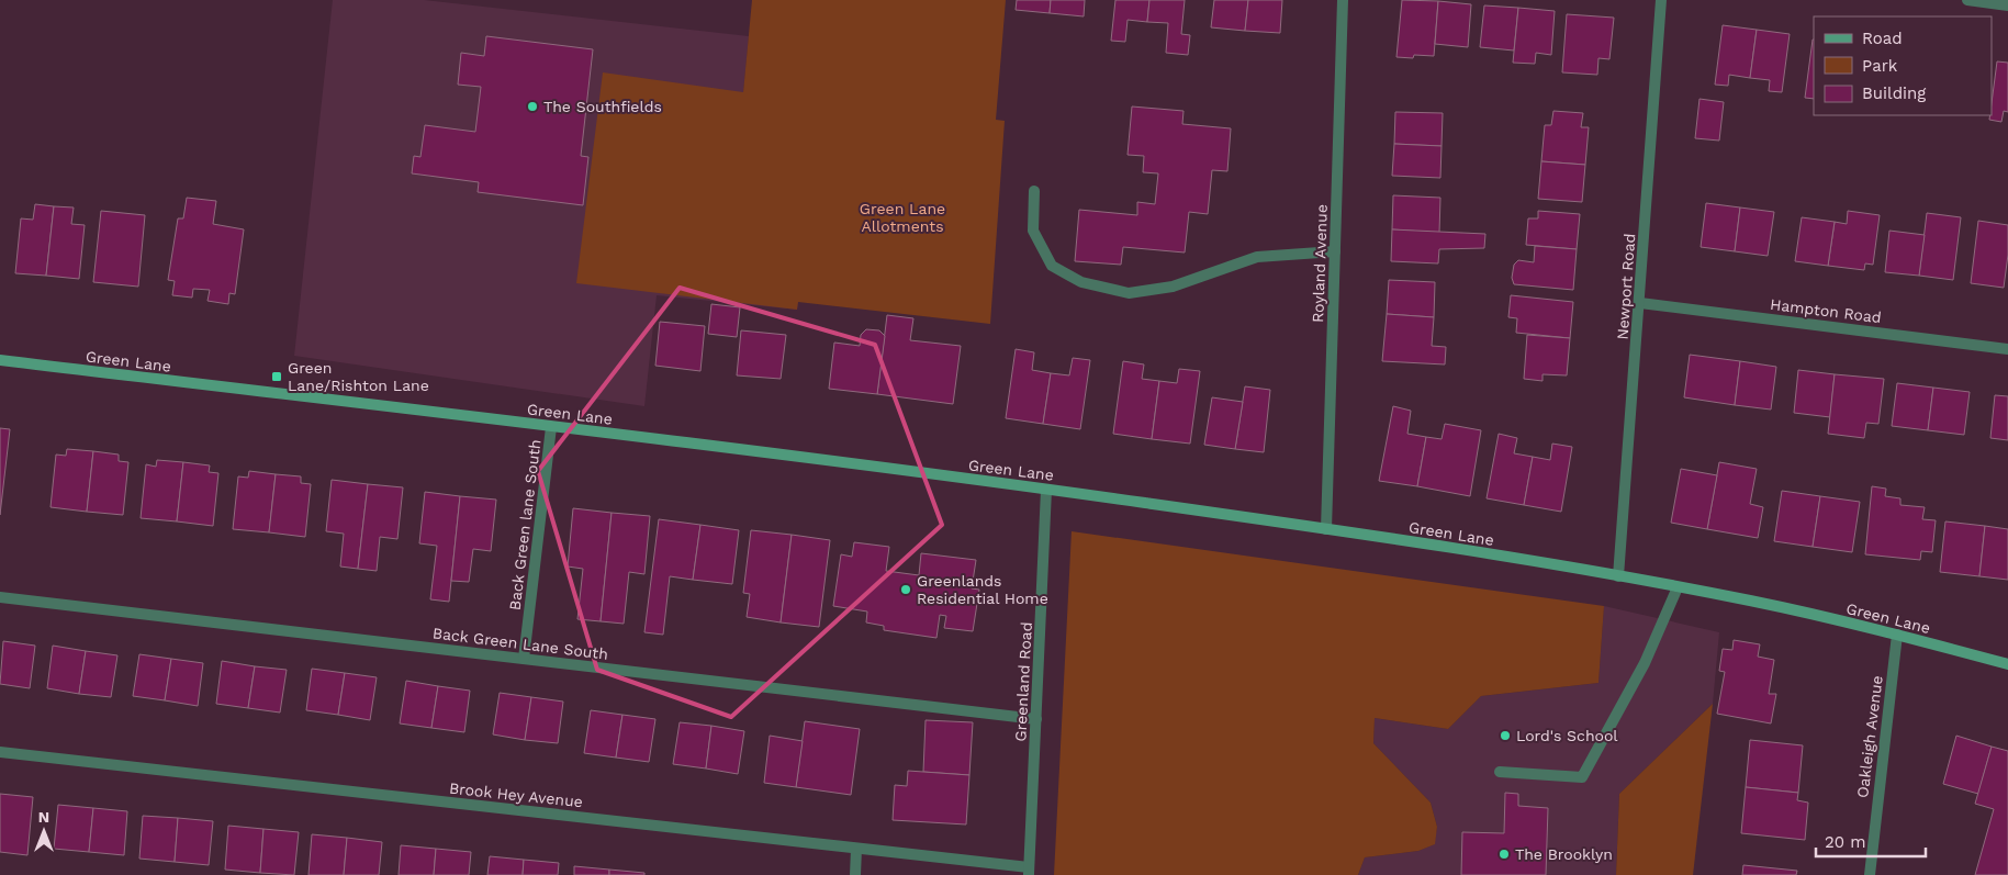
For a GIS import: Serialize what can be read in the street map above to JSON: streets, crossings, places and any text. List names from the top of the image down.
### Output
{
  "streets": {
    "street": [
      "Royland Avenue",
      "Newport Road",
      "Hampton Road",
      "Green Lane",
      "Back Green lane South",
      "Back Green Lane South",
      "Greenland Road",
      "Oakleigh Avenue",
      "Brook Hey Avenue"
    ]
  },
  "crossings": [
    ["Royland Avenue", "Green Lane"],
    ["Newport Road", "Hampton Road"],
    ["Newport Road", "Green Lane"],
    ["Green Lane", "Back Green lane South"],
    ["Green Lane", "Greenland Road"],
    ["Green Lane", "Oakleigh Avenue"],
    ["Back Green lane South", "Back Green Lane South"],
    ["Back Green Lane South", "Greenland Road"],
    ["Greenland Road", "Brook Hey Avenue"]
  ],
  "parks": ["Green Lane Allotments"],
  "places": {
    "other": [
      "The Southfields",
      "Greenlands Residential Home",
      "Lord's School",
      "The Brooklyn"
    ],
    "transit": ["Green Lane/Rishton Lane"]
  },
  "legend": ["Road", "Park", "Building"],
  "scale_bar": "20 m",
  "north": "top"
}
